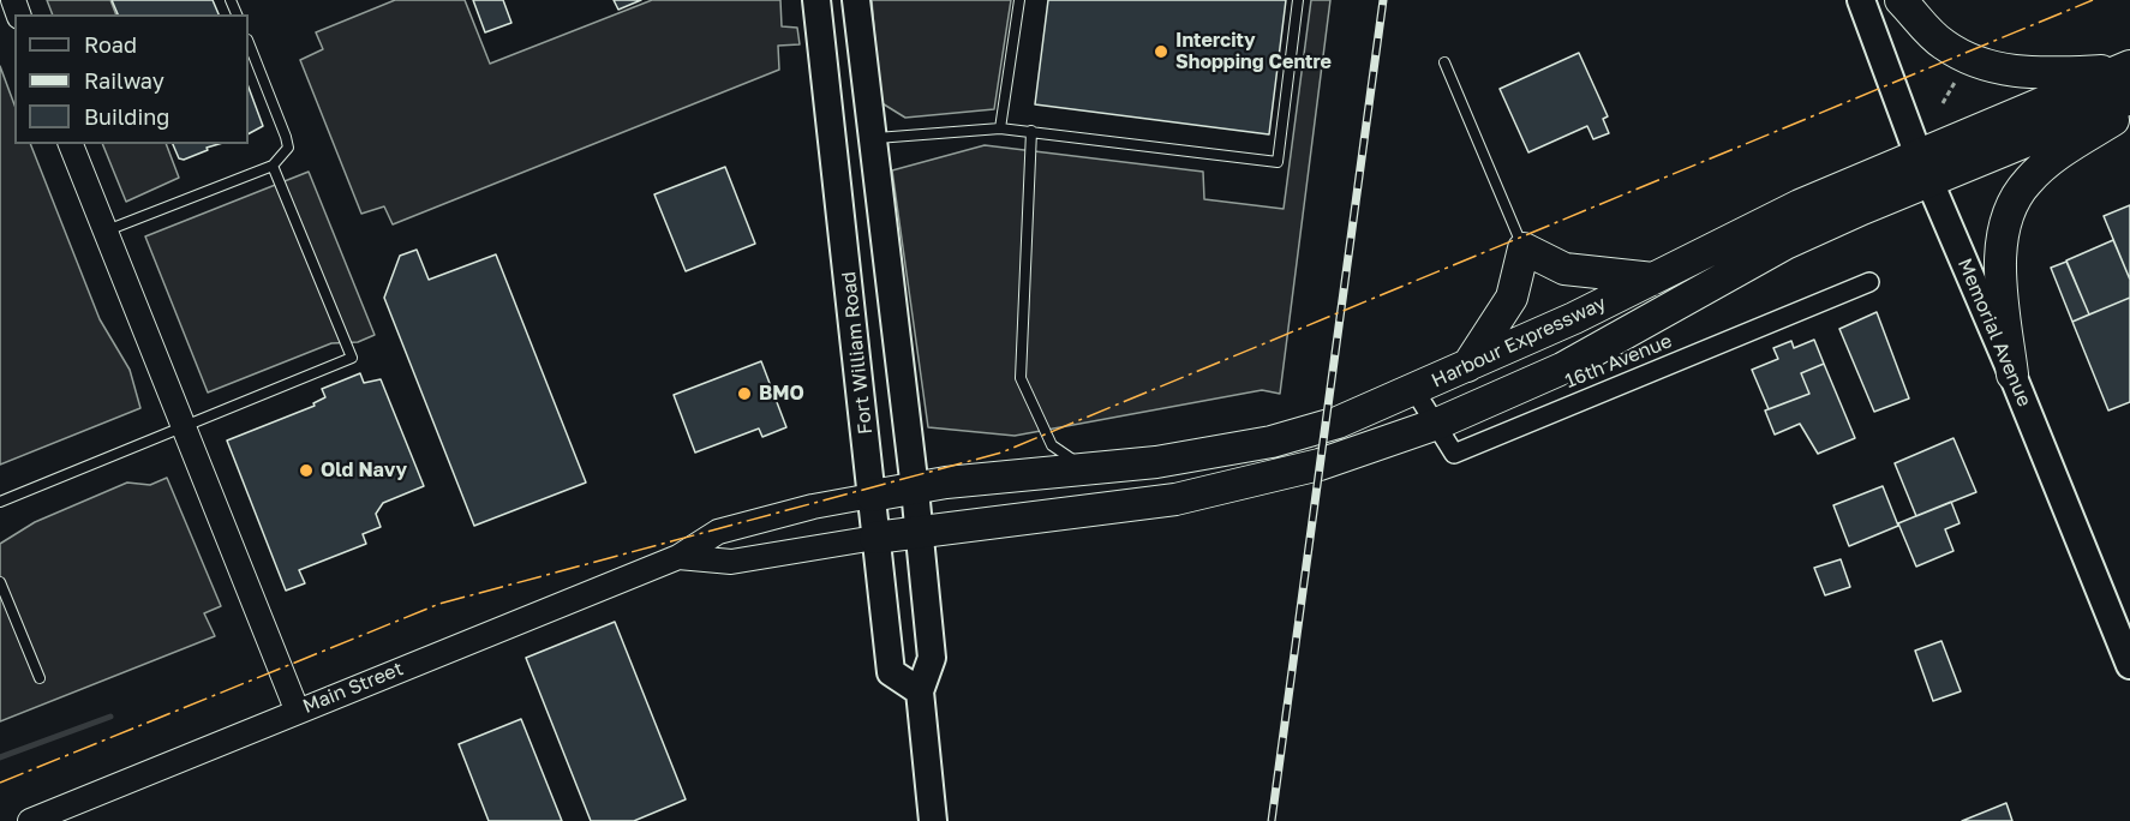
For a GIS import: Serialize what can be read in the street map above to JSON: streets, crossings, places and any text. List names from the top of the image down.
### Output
{
  "streets": {
    "main road": ["Memorial Avenue", "Harbour Expressway", "Fort William Road"],
    "street": ["16th Avenue", "Main Street"]
  },
  "crossings": [
    ["Memorial Avenue", "Harbour Expressway"],
    ["Harbour Expressway", "Fort William Road"],
    ["Harbour Expressway", "16th Avenue"],
    ["Harbour Expressway", "Main Street"],
    ["Fort William Road", "Main Street"]
  ],
  "places": ["Intercity Shopping Centre", "BMO", "Old Navy"],
  "legend": ["Road", "Railway", "Building"]
}
